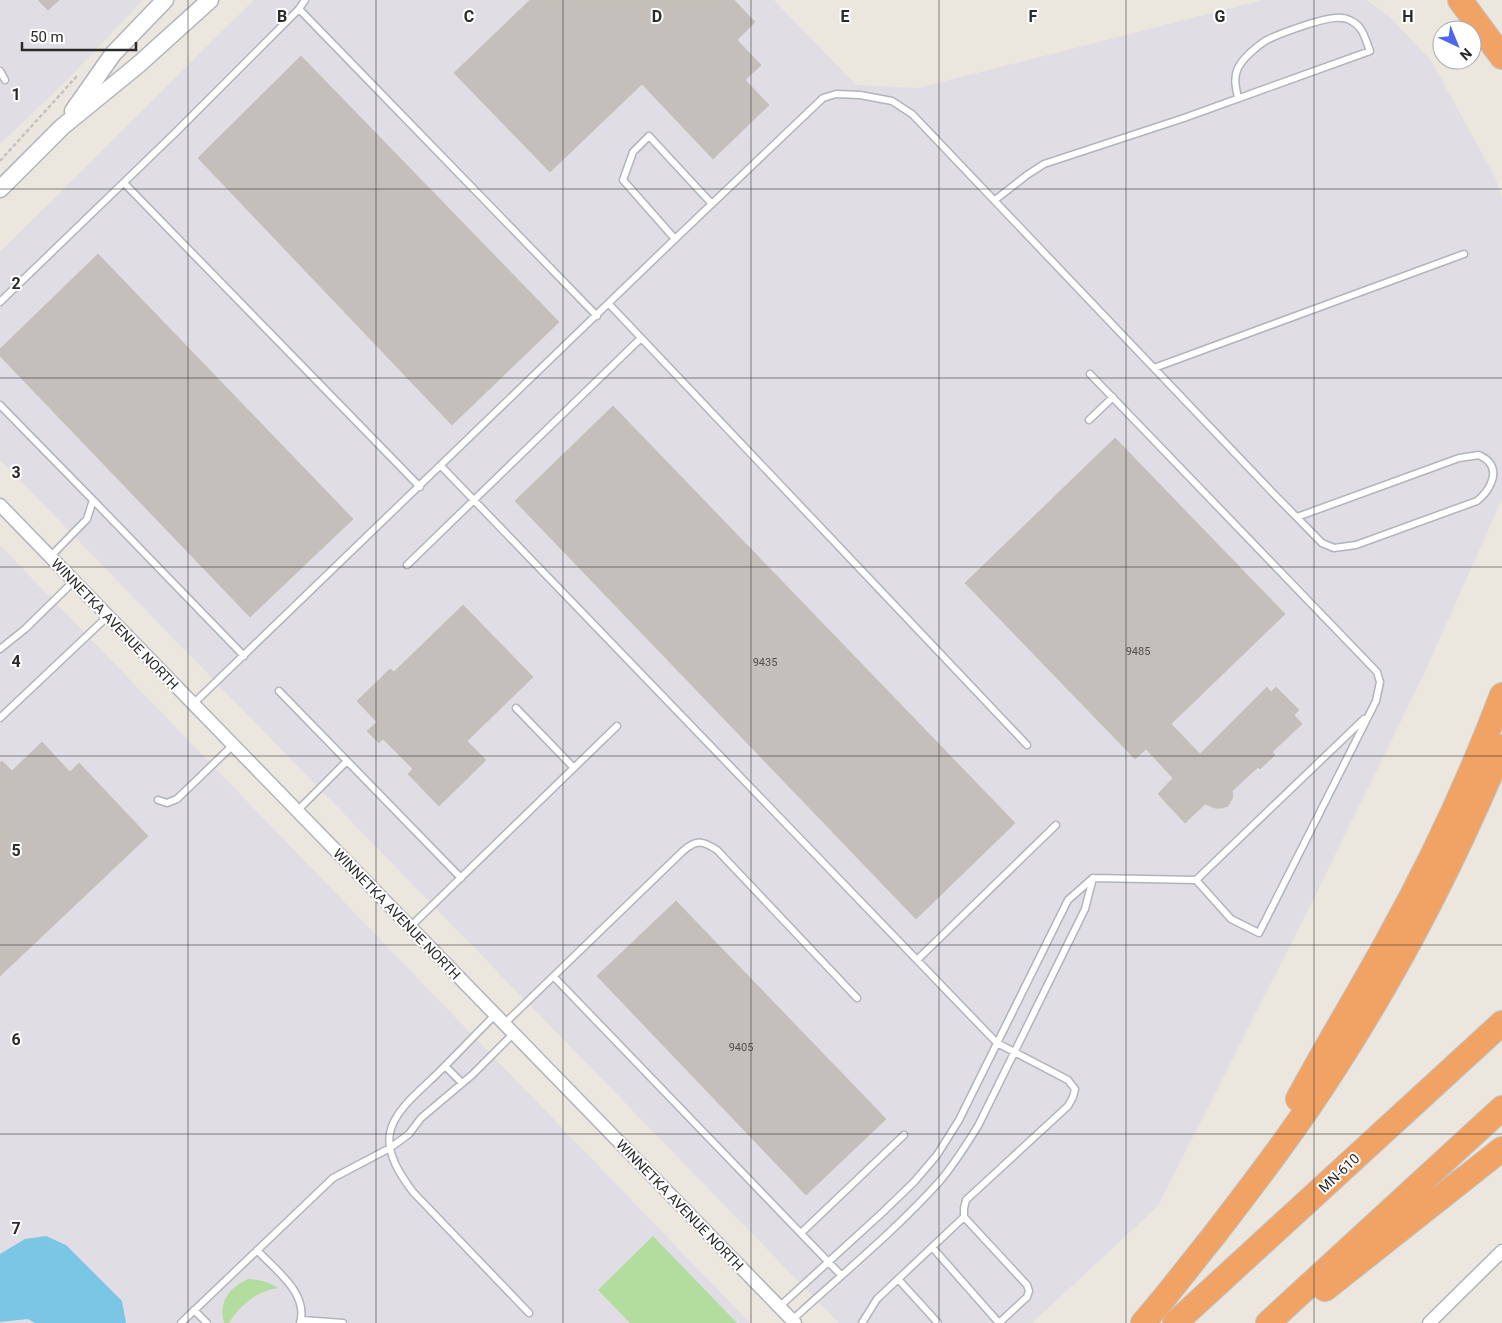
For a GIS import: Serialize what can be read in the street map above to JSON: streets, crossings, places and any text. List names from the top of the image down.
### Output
{
  "streets": {
    "highway": ["MN-610"],
    "street": ["WINNETKA AVENUE NORTH"]
  },
  "house_numbers": ["9485", "9435", "9405"],
  "scale_bar": "50 m",
  "north": "bottom right",
  "grid": {
    "columns": [
      "B",
      "C",
      "D",
      "E",
      "F",
      "G",
      "H"
    ],
    "rows": [
      "1",
      "2",
      "3",
      "4",
      "5",
      "6",
      "7"
    ]
  }
}
